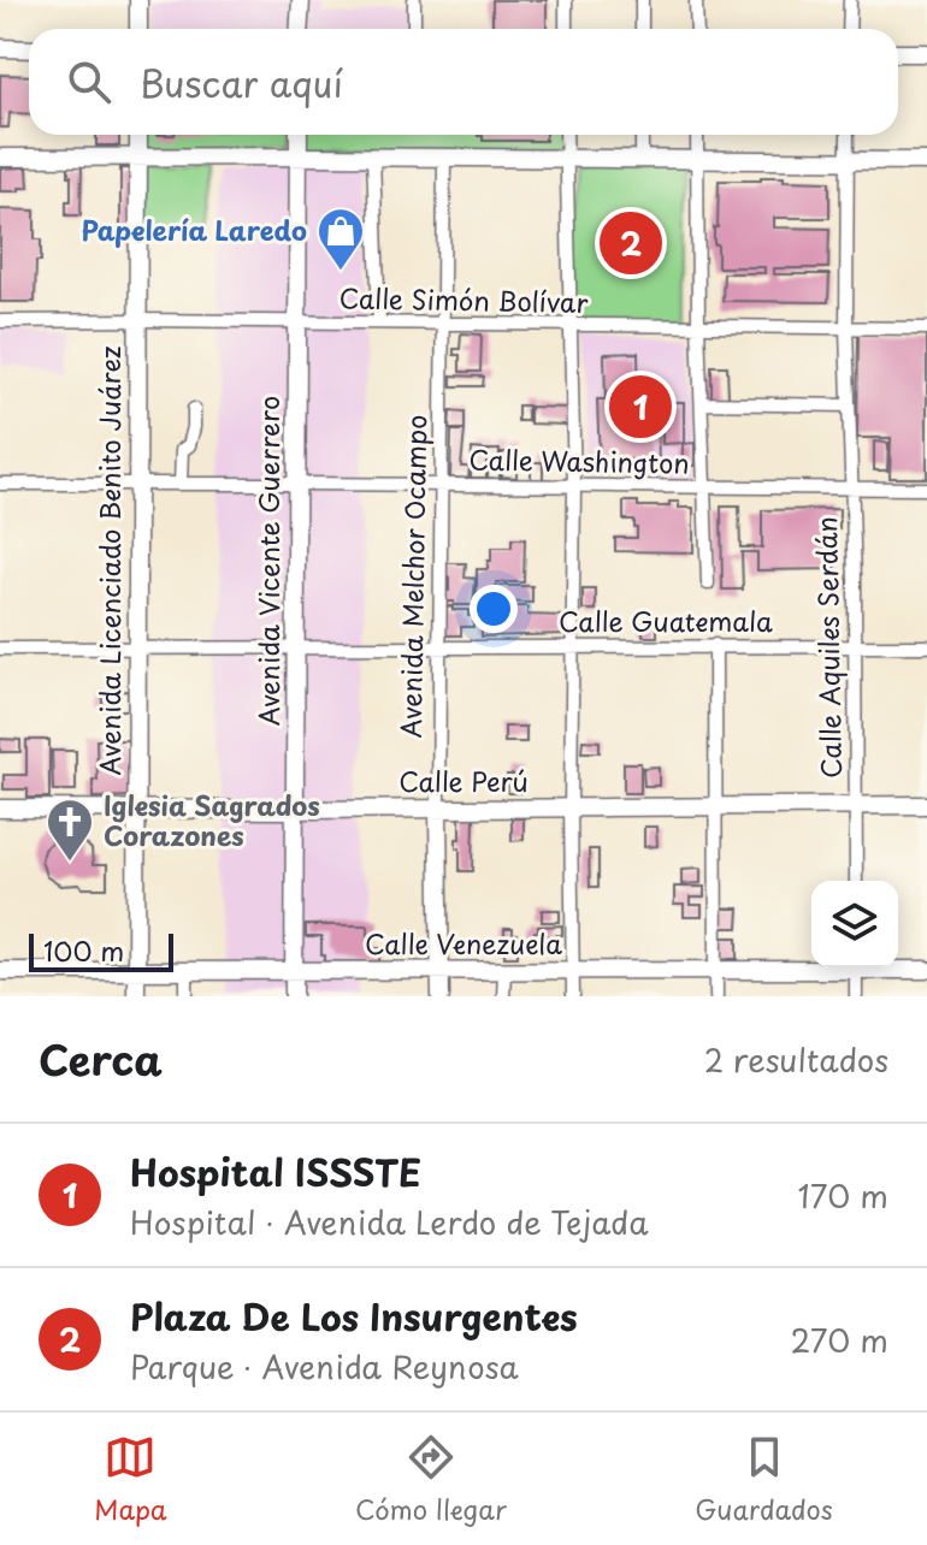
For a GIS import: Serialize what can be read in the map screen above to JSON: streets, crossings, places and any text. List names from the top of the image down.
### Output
{
  "streets": {
    "main road": [
      "Avenida Licenciado Benito Juárez",
      "Avenida Vicente Guerrero",
      "Avenida Melchor Ocampo",
      "Calle Perú",
      "Calle Venezuela"
    ],
    "street": [
      "Calle Simón Bolívar",
      "Calle Washington",
      "Calle Guatemala",
      "Calle Aquiles Serdán"
    ]
  },
  "crossings": [
    ["Calle Simón Bolívar", "Avenida Licenciado Benito Juárez"],
    ["Calle Simón Bolívar", "Avenida Vicente Guerrero"],
    ["Calle Simón Bolívar", "Avenida Melchor Ocampo"],
    ["Calle Simón Bolívar", "Calle Aquiles Serdán"],
    ["Calle Washington", "Avenida Licenciado Benito Juárez"],
    ["Calle Washington", "Avenida Vicente Guerrero"],
    ["Calle Washington", "Avenida Melchor Ocampo"],
    ["Calle Washington", "Calle Aquiles Serdán"],
    ["Avenida Licenciado Benito Juárez", "Calle Guatemala"],
    ["Avenida Licenciado Benito Juárez", "Calle Perú"],
    ["Avenida Licenciado Benito Juárez", "Calle Venezuela"],
    ["Avenida Vicente Guerrero", "Calle Guatemala"],
    ["Avenida Vicente Guerrero", "Calle Perú"],
    ["Avenida Vicente Guerrero", "Calle Venezuela"],
    ["Avenida Melchor Ocampo", "Calle Guatemala"],
    ["Avenida Melchor Ocampo", "Calle Perú"],
    ["Avenida Melchor Ocampo", "Calle Venezuela"],
    ["Calle Guatemala", "Calle Aquiles Serdán"],
    ["Calle Aquiles Serdán", "Calle Perú"]
  ],
  "places": {
    "shop": ["Papelería Laredo"],
    "church": ["Iglesia Sagrados Corazones"]
  },
  "scale_bar": "100 m",
  "page": {
    "search": "Buscar aquí",
    "pins": ["2", "1"],
    "scale": "100 m",
    "heading": ["Cerca", "2 resultados"],
    "list": [
      {
        "mark": "1",
        "name": "Hospital ISSSTE",
        "note": "Hospital · Avenida Lerdo de Tejada",
        "value": "170 m"
      },
      {
        "mark": "2",
        "name": "Plaza De Los Insurgentes",
        "note": "Parque · Avenida Reynosa",
        "value": "270 m"
      }
    ],
    "nav": ["Mapa", "Cómo llegar", "Guardados"]
  }
}
